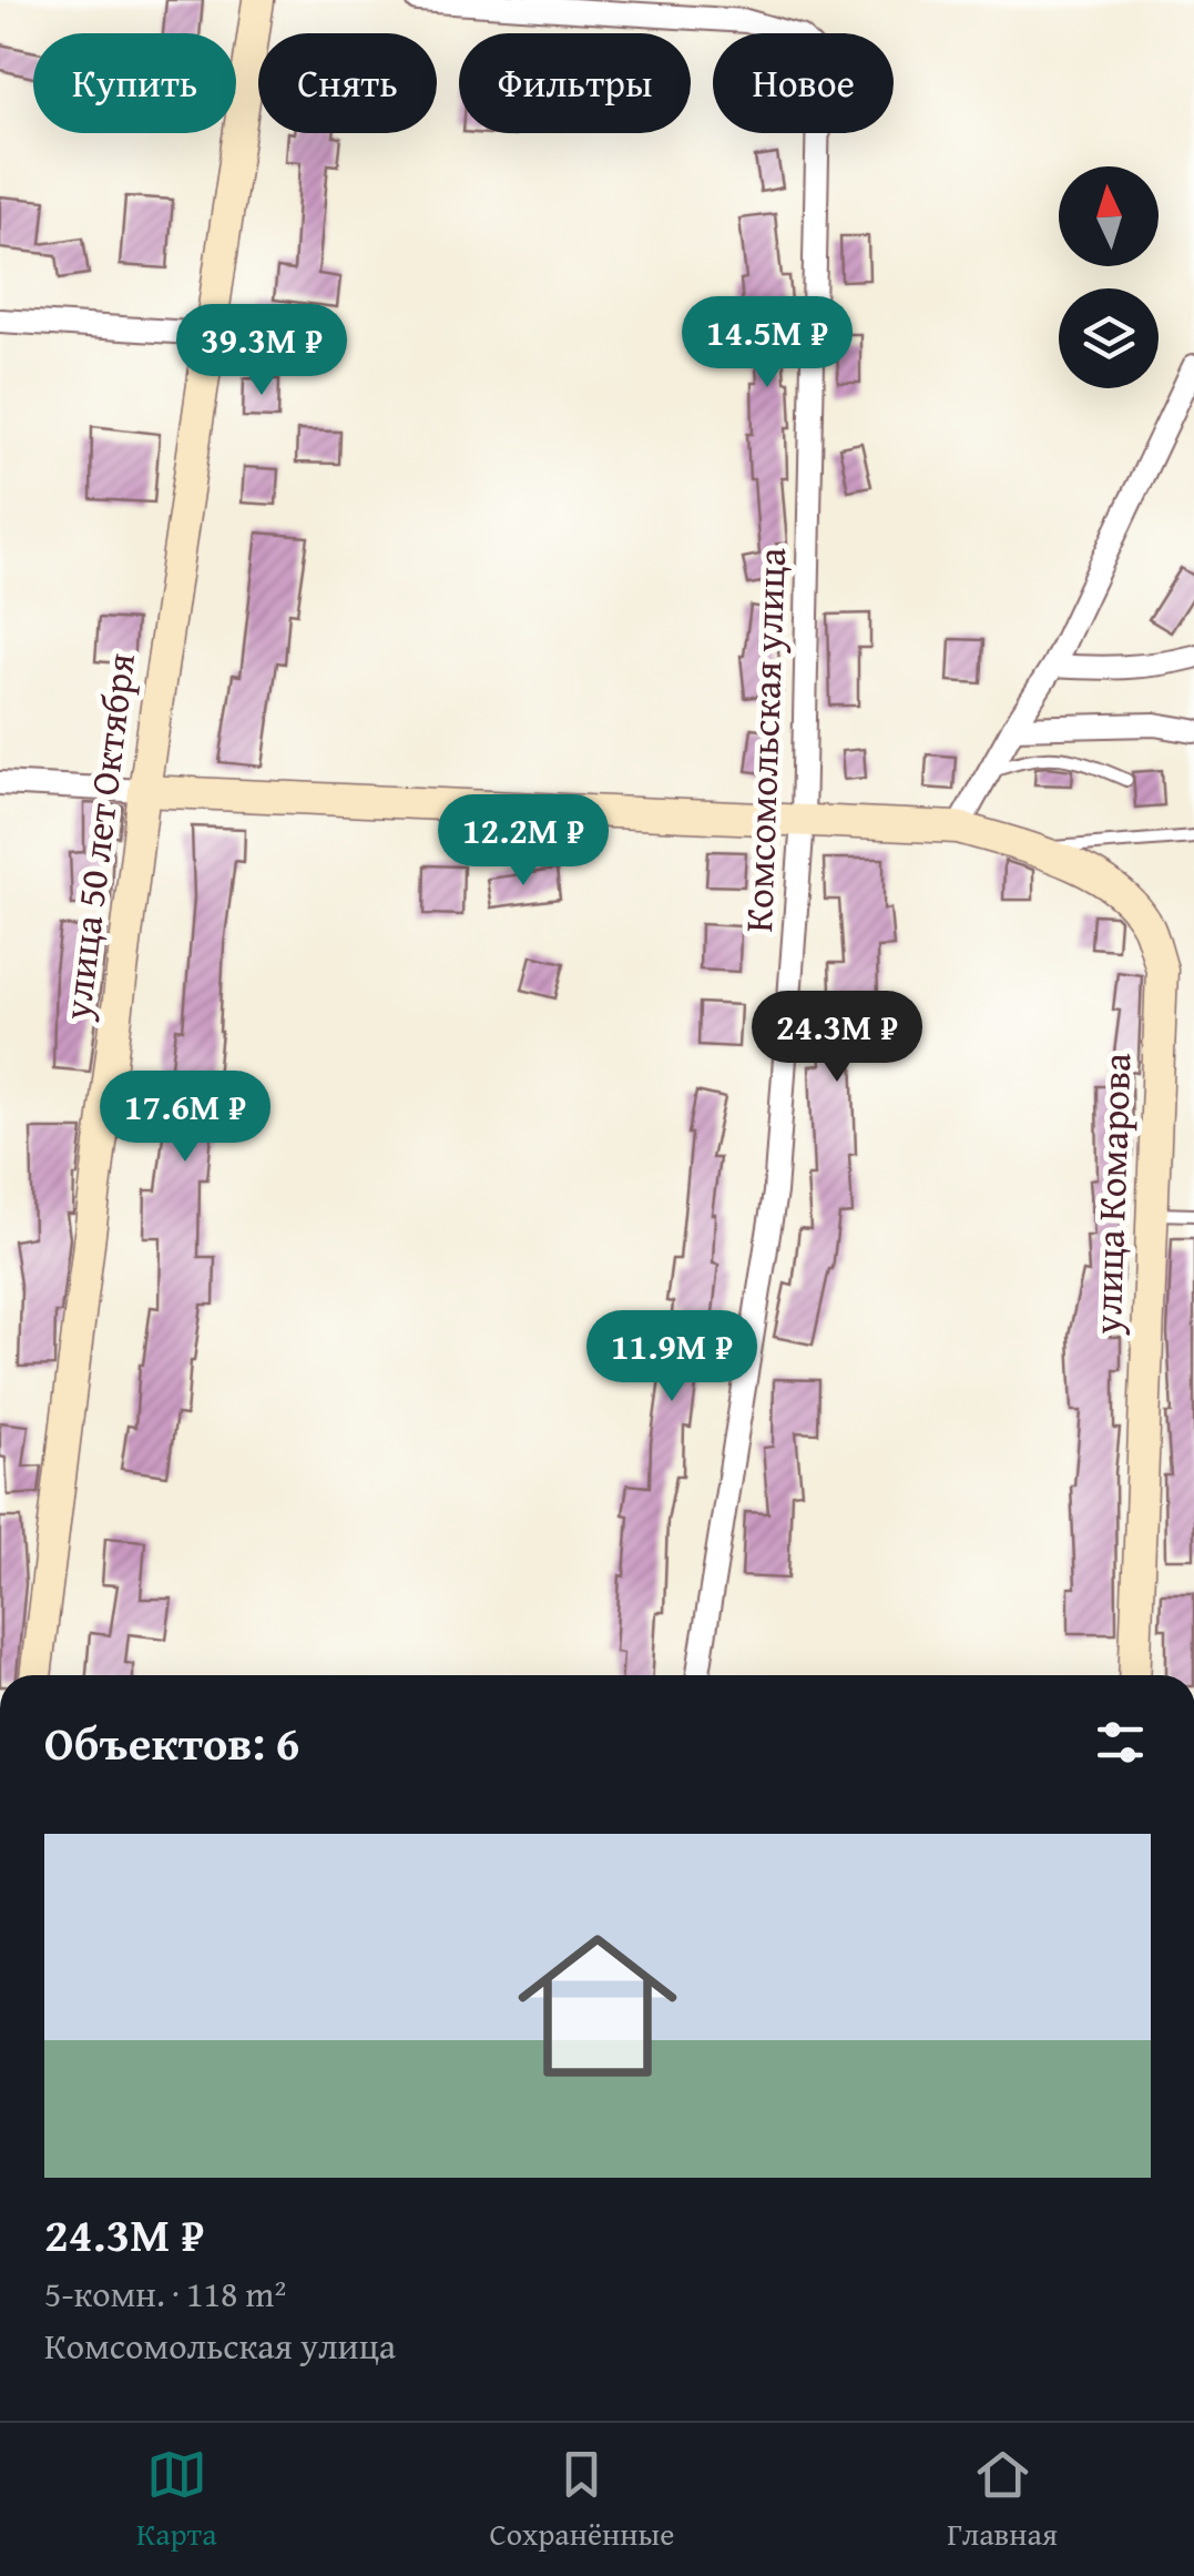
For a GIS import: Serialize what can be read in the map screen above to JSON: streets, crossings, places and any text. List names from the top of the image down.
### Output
{
  "streets": {
    "street": ["Комсомольская улица", "улица 50 лет Октября", "улица Комарова"]
  },
  "crossings": [
    ["Комсомольская улица", "улица Комарова"],
    ["улица 50 лет Октября", "улица Комарова"]
  ],
  "north": "top",
  "page": {
    "chip": [
      "Купить",
      "Снять",
      "Фильтры",
      "Новое"
    ],
    "price": [
      "14.5M ₽",
      "39.3M ₽",
      "12.2M ₽",
      "24.3M ₽",
      "17.6M ₽",
      "11.9M ₽"
    ],
    "heading": "Объектов: 6",
    "list": [
      {
        "name": "24.3M ₽",
        "note": "5-комн. · 118 m² · Комсомольская улица"
      }
    ],
    "tabs": ["Карта", "Сохранённые", "Главная"]
  }
}
